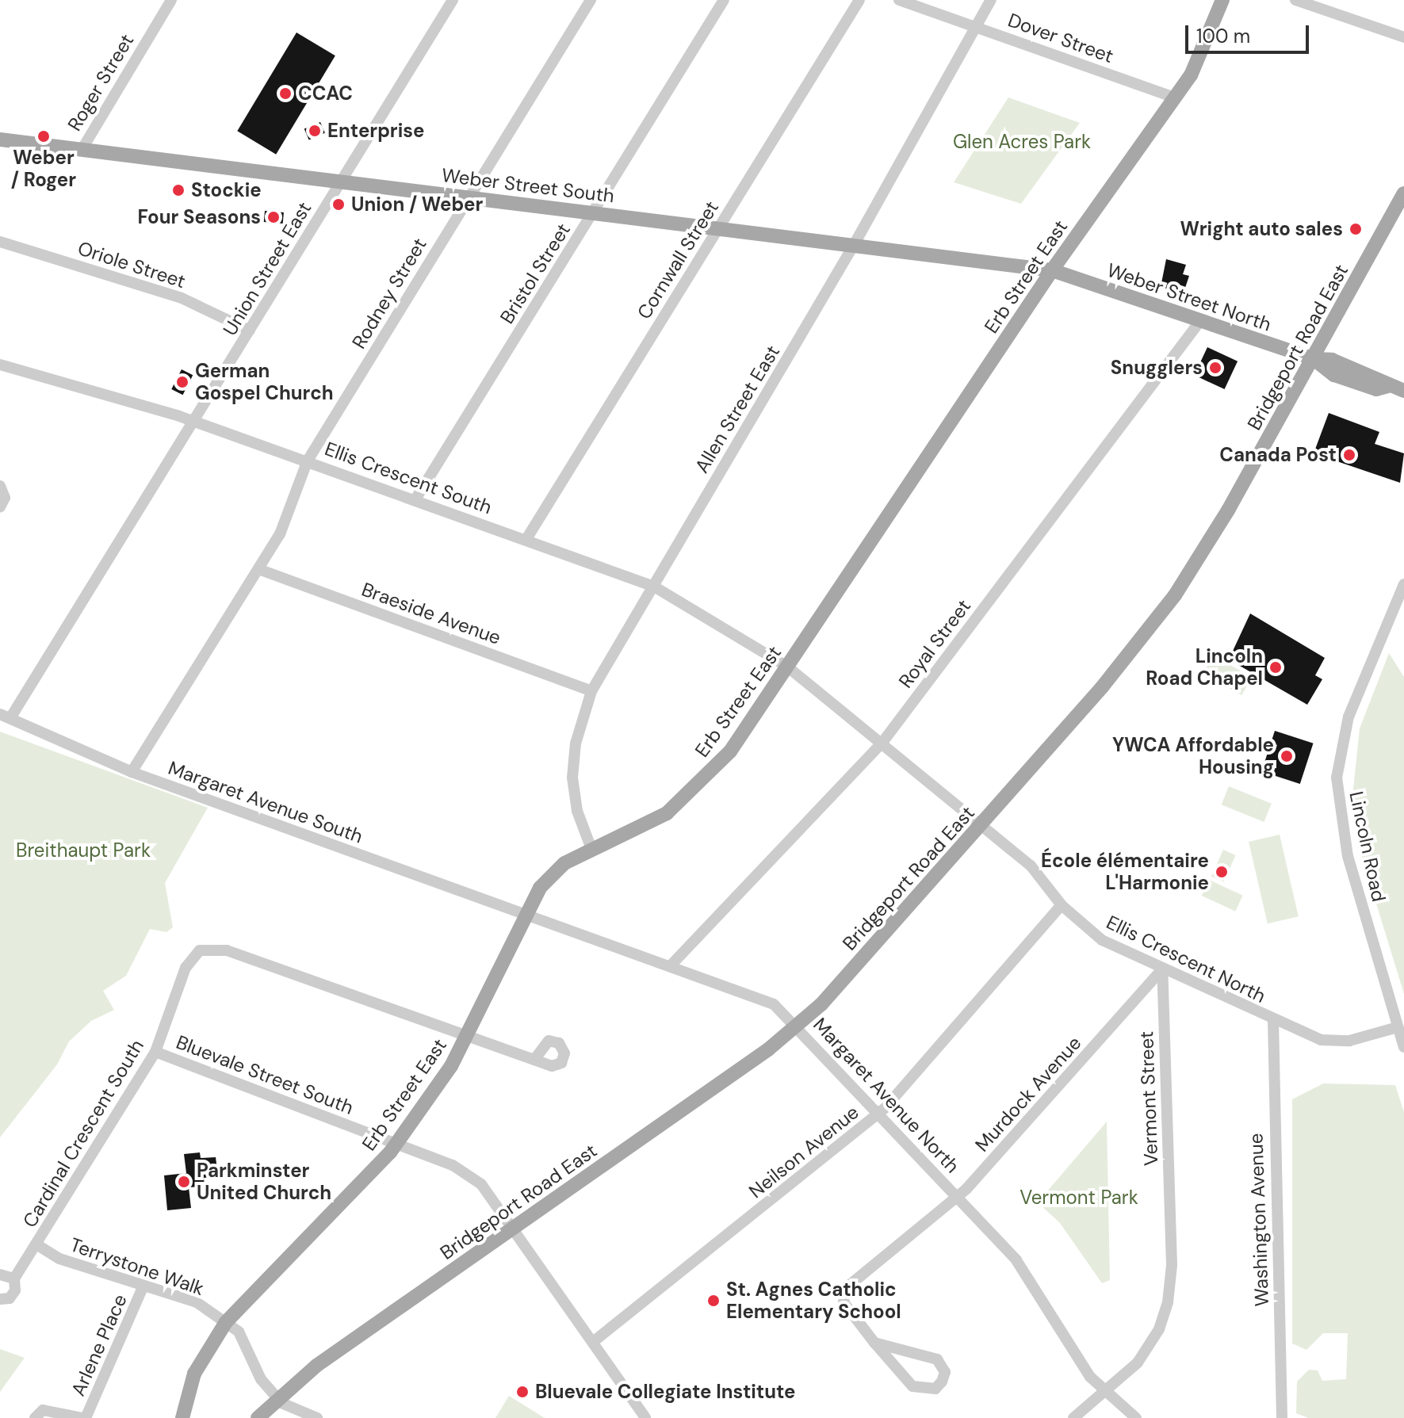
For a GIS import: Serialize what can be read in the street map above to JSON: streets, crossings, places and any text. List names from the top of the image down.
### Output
{
  "streets": {
    "main road": [
      "Weber Street South",
      "Erb Street East",
      "Weber Street North",
      "Bridgeport Road East"
    ],
    "street": [
      "Dover Street",
      "Roger Street",
      "Cornwall Street",
      "Oriole Street",
      "Union Street East",
      "Bristol Street",
      "Rodney Street",
      "Allen Street East",
      "Ellis Crescent South",
      "Braeside Avenue",
      "Royal Street",
      "Margaret Avenue South",
      "Lincoln Road",
      "Ellis Crescent North",
      "Bluevale Street South",
      "Murdock Avenue",
      "Margaret Avenue North",
      "Vermont Street",
      "Cardinal Crescent South",
      "Neilson Avenue",
      "Washington Avenue",
      "Terrystone Walk",
      "Arlene Place"
    ]
  },
  "crossings": [
    ["Dover Street", "Erb Street East"],
    ["Dover Street", "Allen Street East"],
    ["Roger Street", "Weber Street South"],
    ["Weber Street South", "Cornwall Street"],
    ["Weber Street South", "Union Street East"],
    ["Weber Street South", "Bristol Street"],
    ["Weber Street South", "Erb Street East"],
    ["Weber Street South", "Rodney Street"],
    ["Weber Street South", "Weber Street North"],
    ["Weber Street South", "Allen Street East"],
    ["Cornwall Street", "Ellis Crescent South"],
    ["Oriole Street", "Union Street East"],
    ["Union Street East", "Ellis Crescent South"],
    ["Union Street East", "Margaret Avenue South"],
    ["Bristol Street", "Ellis Crescent South"],
    ["Erb Street East", "Weber Street North"],
    ["Erb Street East", "Allen Street East"],
    ["Erb Street East", "Ellis Crescent South"],
    ["Erb Street East", "Margaret Avenue South"],
    ["Erb Street East", "Ellis Crescent North"],
    ["Erb Street East", "Bluevale Street South"],
    ["Erb Street East", "Margaret Avenue North"],
    ["Erb Street East", "Cardinal Crescent South"],
    ["Erb Street East", "Terrystone Walk"],
    ["Rodney Street", "Ellis Crescent South"],
    ["Rodney Street", "Braeside Avenue"],
    ["Rodney Street", "Margaret Avenue South"],
    ["Weber Street North", "Bridgeport Road East"],
    ["Weber Street North", "Royal Street"],
    ["Bridgeport Road East", "Ellis Crescent North"],
    ["Bridgeport Road East", "Bluevale Street South"],
    ["Bridgeport Road East", "Margaret Avenue North"],
    ["Bridgeport Road East", "Terrystone Walk"],
    ["Allen Street East", "Ellis Crescent South"],
    ["Allen Street East", "Braeside Avenue"],
    ["Ellis Crescent South", "Ellis Crescent North"],
    ["Royal Street", "Ellis Crescent North"],
    ["Royal Street", "Margaret Avenue North"],
    ["Margaret Avenue South", "Margaret Avenue North"],
    ["Lincoln Road", "Ellis Crescent North"],
    ["Ellis Crescent North", "Murdock Avenue"],
    ["Ellis Crescent North", "Vermont Street"],
    ["Ellis Crescent North", "Neilson Avenue"],
    ["Ellis Crescent North", "Washington Avenue"],
    ["Bluevale Street South", "Cardinal Crescent South"],
    ["Bluevale Street South", "Neilson Avenue"],
    ["Murdock Avenue", "Margaret Avenue North"],
    ["Murdock Avenue", "Vermont Street"],
    ["Margaret Avenue North", "Vermont Street"],
    ["Margaret Avenue North", "Neilson Avenue"],
    ["Cardinal Crescent South", "Terrystone Walk"],
    ["Terrystone Walk", "Arlene Place"]
  ],
  "parks": ["Glen Acres Park", "Breithaupt Park", "Vermont Park"],
  "places": [
    "CCAC",
    "Enterprise",
    "Weber / Roger",
    "Stockie",
    "Union / Weber",
    "Four Seasons",
    "Wright auto sales",
    "Snugglers",
    "German Gospel Church",
    "Canada Post",
    "Lincoln Road Chapel",
    "YWCA Affordable Housing",
    "École élémentaire L'Harmonie",
    "Parkminster United Church",
    "St. Agnes Catholic Elementary School",
    "Bluevale Collegiate Institute"
  ],
  "scale_bar": "100 m"
}
